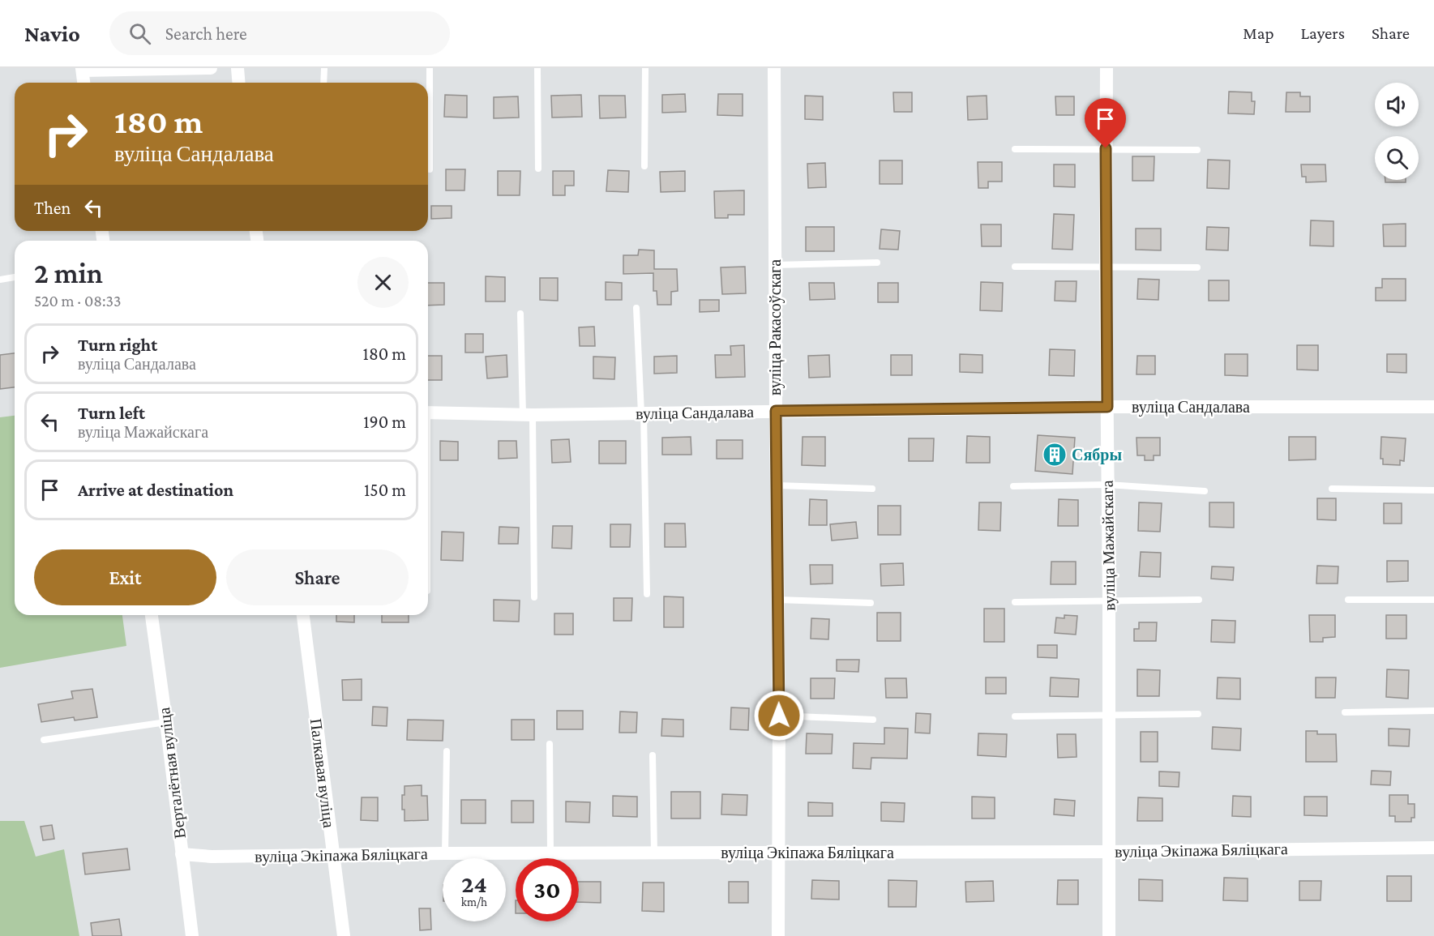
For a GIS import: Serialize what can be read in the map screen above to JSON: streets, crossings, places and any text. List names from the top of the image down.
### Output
{
  "streets": {
    "street": [
      "вуліца Ракасоўскага",
      "вуліца Сандалава",
      "вуліца Мажайскага",
      "Верталётная вуліца",
      "Палкавая вуліца",
      "вуліца Экіпажа Бяліцкага"
    ]
  },
  "crossings": [
    ["вуліца Ракасоўскага", "вуліца Сандалава"],
    ["вуліца Ракасоўскага", "вуліца Экіпажа Бяліцкага"],
    ["вуліца Сандалава", "вуліца Мажайскага"],
    ["вуліца Мажайскага", "вуліца Экіпажа Бяліцкага"],
    ["Верталётная вуліца", "вуліца Экіпажа Бяліцкага"],
    ["Палкавая вуліца", "вуліца Экіпажа Бяліцкага"]
  ],
  "places": {
    "building": ["Сябры"]
  },
  "page": {
    "header": "Navio",
    "search": "Search here",
    "nav": ["Map", "Layers", "Share"],
    "turn": ["180 m", "вуліца Сандалава"],
    "then": "Then",
    "heading": ["2 min", "520 m · 08:33"],
    "list": [
      {
        "name": "Turn right",
        "note": "вуліца Сандалава",
        "value": "180 m"
      },
      {
        "name": "Turn left",
        "note": "вуліца Мажайскага",
        "value": "190 m"
      },
      {
        "name": "Arrive at destination",
        "value": "150 m"
      }
    ],
    "buttons": ["Exit", "Share"],
    "speed": "24 km/h",
    "limit": "30"
  }
}
